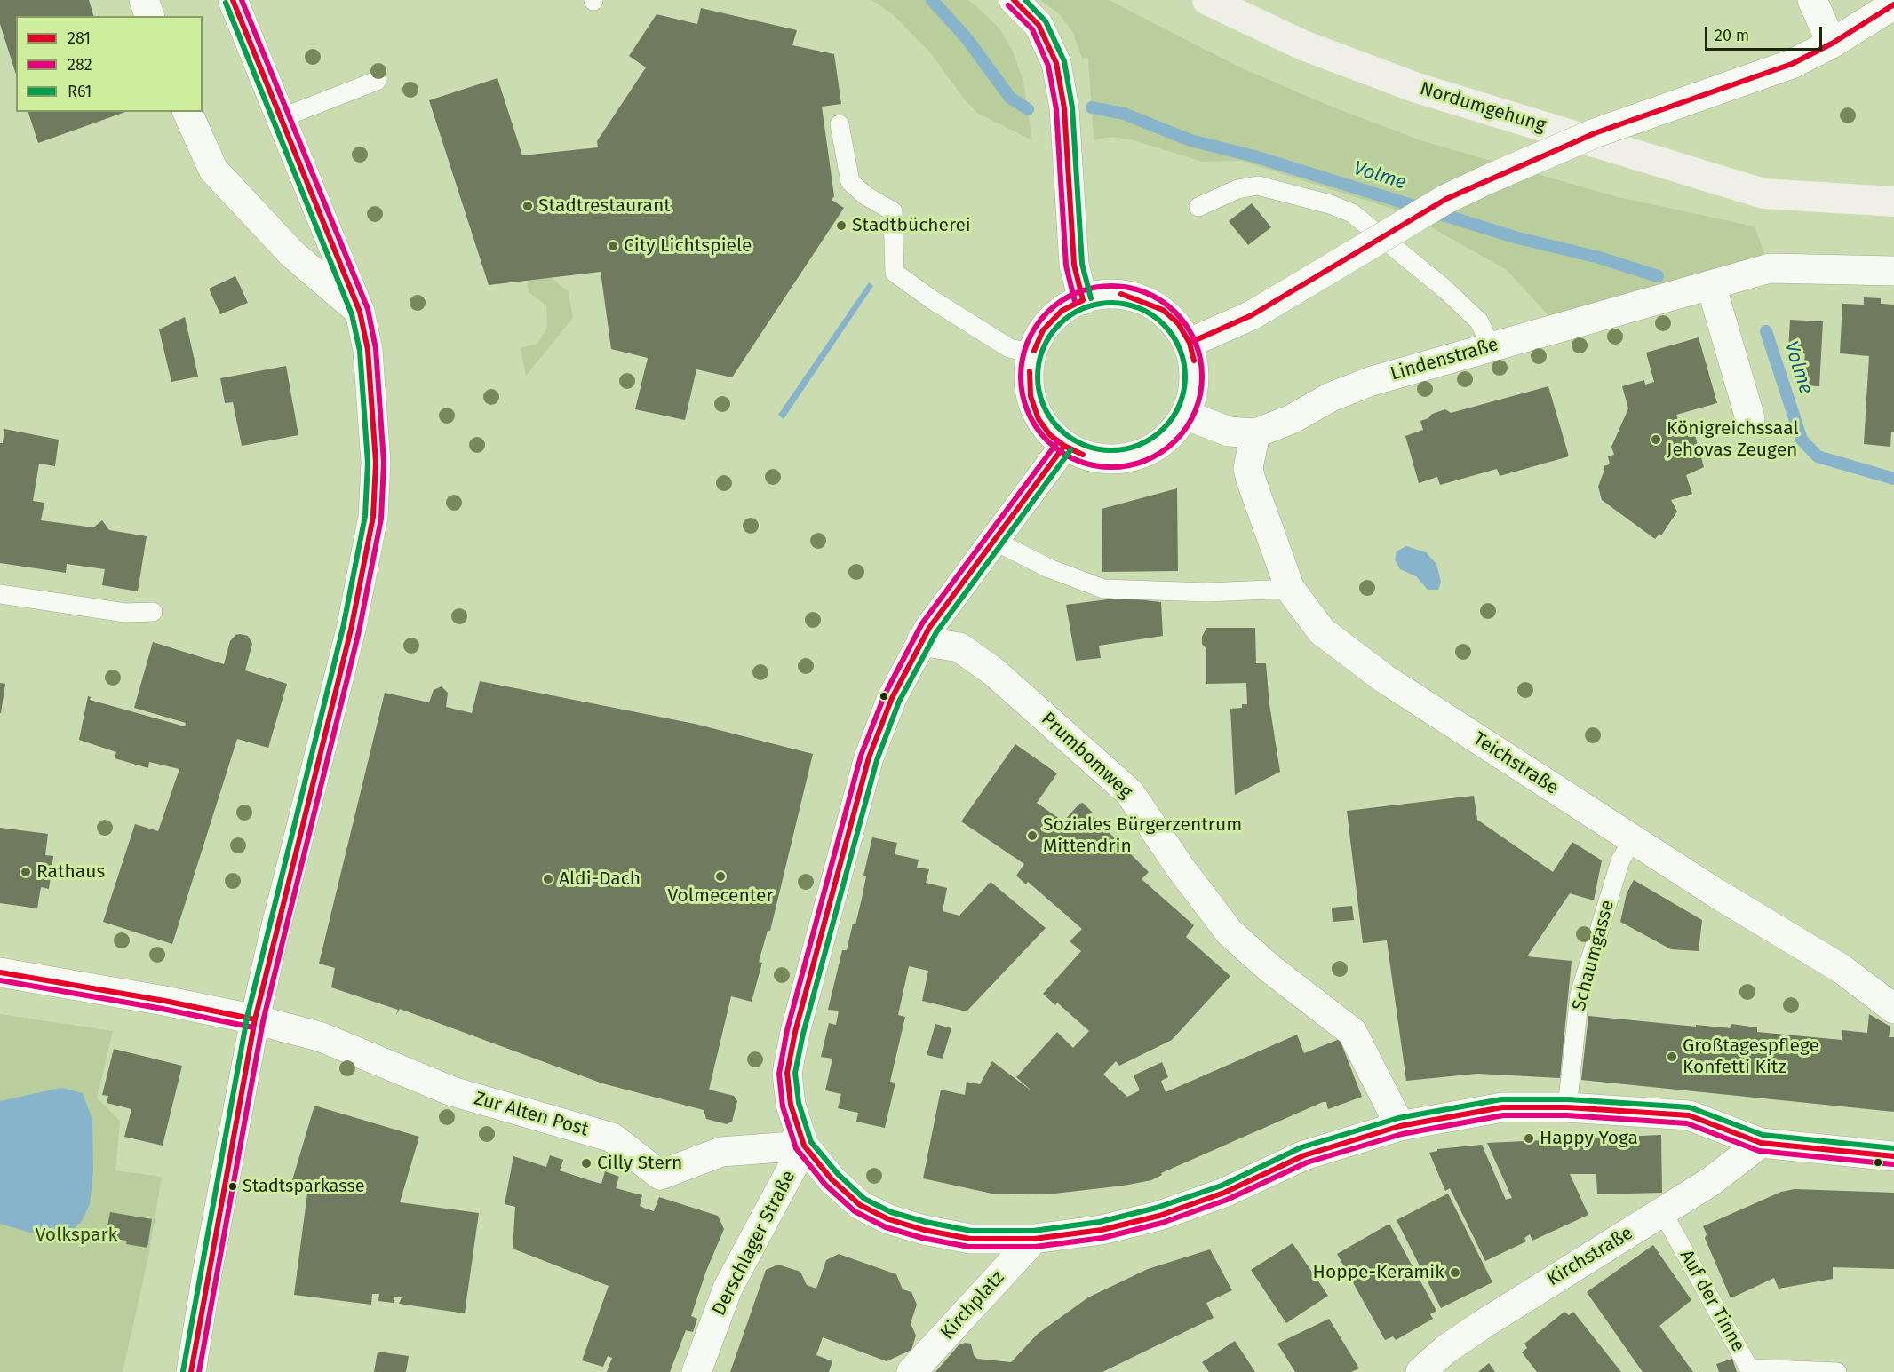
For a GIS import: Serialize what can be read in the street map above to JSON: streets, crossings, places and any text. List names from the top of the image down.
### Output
{
  "streets": {
    "main road": ["Nordumgehung"],
    "street": [
      "Lindenstraße",
      "Prumbomweg",
      "Teichstraße",
      "Zur Alten Post",
      "Derschlager Straße",
      "Kirchstraße",
      "Kirchplatz"
    ],
    "lane": ["Schaumgasse", "Auf der Tinne"]
  },
  "crossings": [
    ["Lindenstraße", "Teichstraße"],
    ["Teichstraße", "Schaumgasse"],
    ["Zur Alten Post", "Derschlager Straße"],
    ["Kirchstraße", "Auf der Tinne"]
  ],
  "water": ["Volme"],
  "parks": ["Volkspark"],
  "places": [
    "Stadtrestaurant",
    "Stadtbücherei",
    "City Lichtspiele",
    "Königreichssaal Jehovas Zeugen",
    "Soziales Bürgerzentrum Mittendrin",
    "Rathaus",
    "Volmecenter",
    "Aldi-Dach",
    "Großtagespflege Konfetti Kitz",
    "Happy Yoga",
    "Cilly Stern",
    "Stadtsparkasse",
    "Hoppe-Keramik"
  ],
  "lines": ["transit line 281", "transit line 282", "transit line R61"],
  "legend": ["281", "282", "R61"],
  "scale_bar": "20 m"
}
